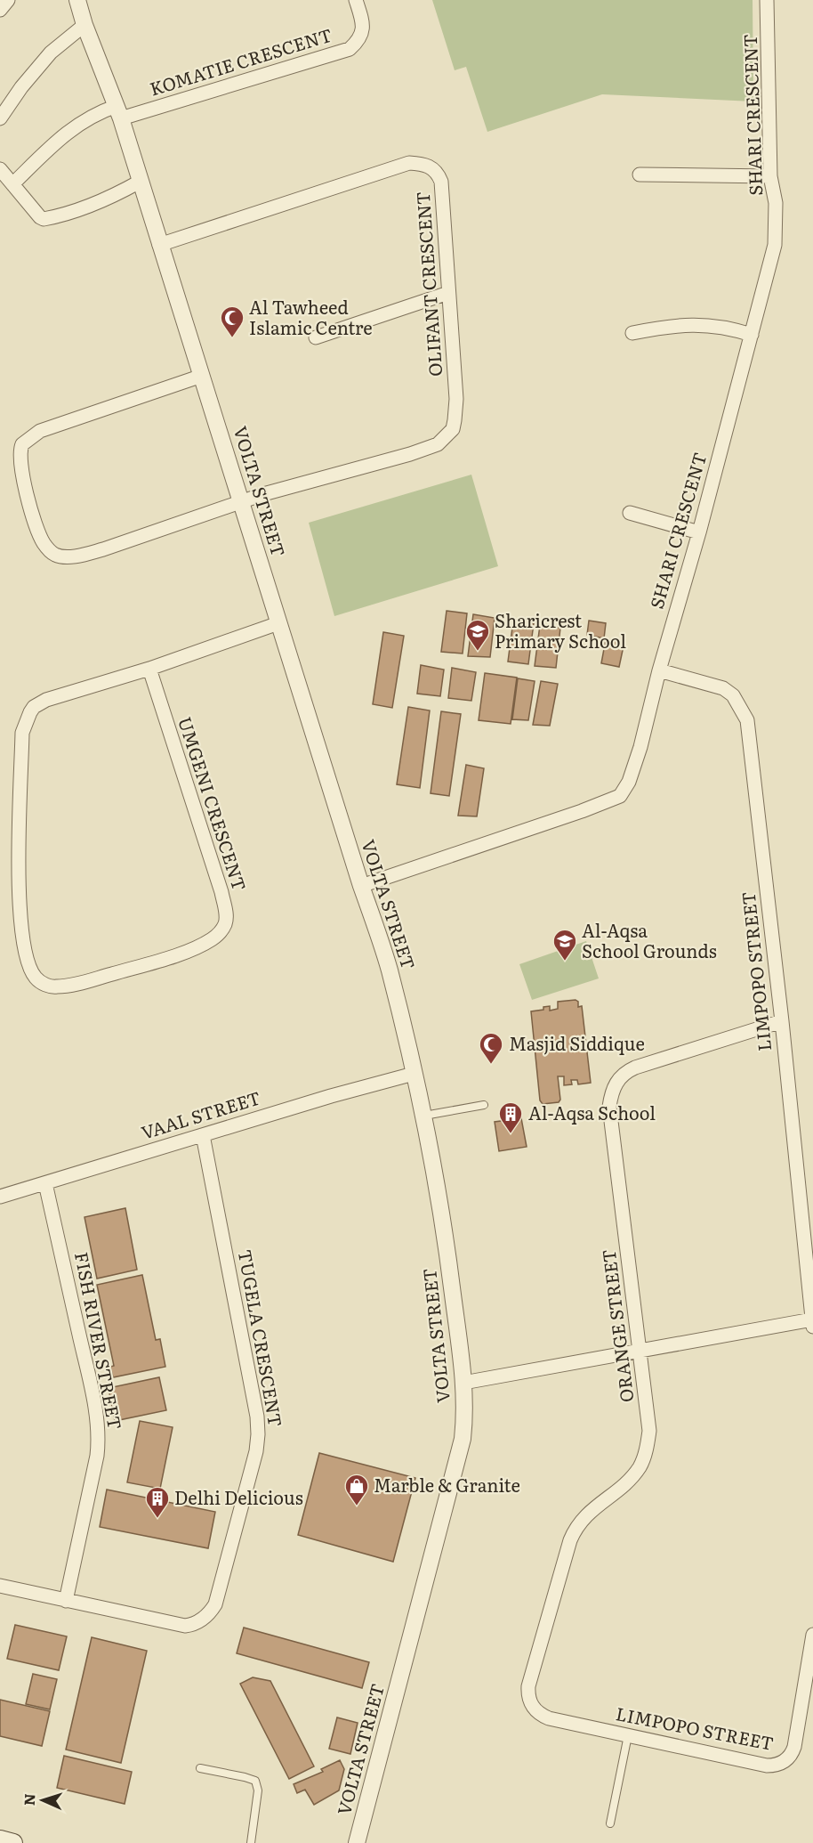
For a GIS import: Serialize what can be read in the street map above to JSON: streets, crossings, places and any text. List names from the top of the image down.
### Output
{
  "streets": {
    "street": [
      "KOMATIE CRESCENT",
      "SHARI CRESCENT",
      "OLIFANT CRESCENT",
      "VOLTA STREET",
      "UMGENI CRESCENT",
      "LIMPOPO STREET",
      "VAAL STREET",
      "ORANGE STREET",
      "TUGELA CRESCENT",
      "FISH RIVER STREET"
    ]
  },
  "crossings": [
    ["KOMATIE CRESCENT", "VOLTA STREET"],
    ["SHARI CRESCENT", "VOLTA STREET"],
    ["SHARI CRESCENT", "LIMPOPO STREET"],
    ["OLIFANT CRESCENT", "VOLTA STREET"],
    ["VOLTA STREET", "UMGENI CRESCENT"],
    ["VOLTA STREET", "VAAL STREET"],
    ["LIMPOPO STREET", "ORANGE STREET"],
    ["VAAL STREET", "TUGELA CRESCENT"],
    ["VAAL STREET", "FISH RIVER STREET"],
    ["TUGELA CRESCENT", "FISH RIVER STREET"]
  ],
  "places": {
    "mosque": ["Al Tawheed Islamic Centre", "Masjid Siddique"],
    "school or university": ["Sharicrest Primary School", "Al-Aqsa School Grounds"],
    "building": ["Al-Aqsa School", "Delhi Delicious"],
    "shop": ["Marble & Granite"]
  },
  "north": "left"
}
